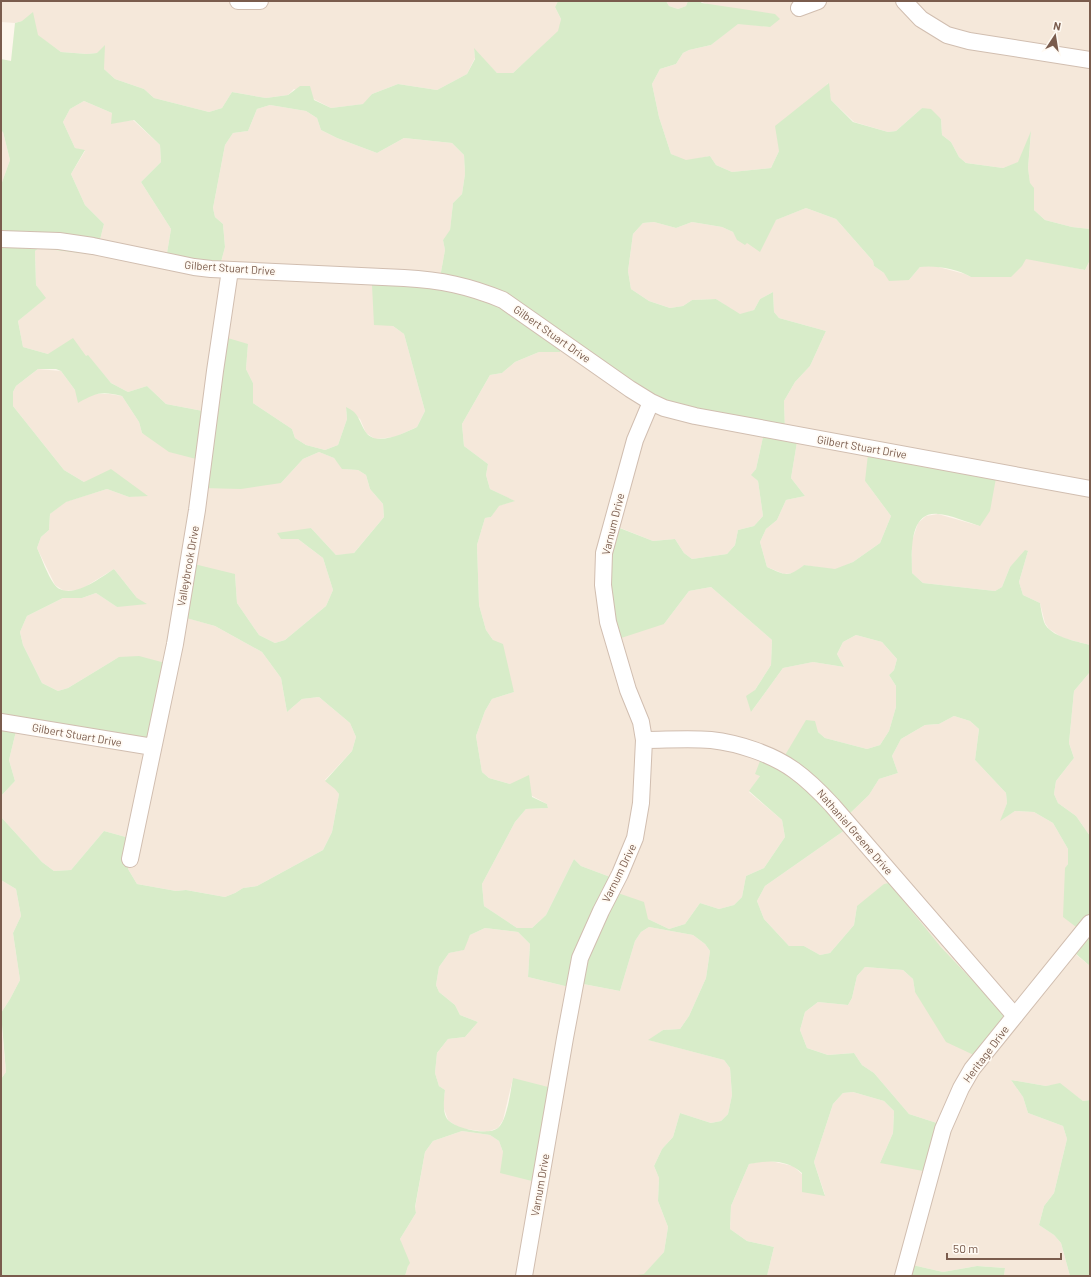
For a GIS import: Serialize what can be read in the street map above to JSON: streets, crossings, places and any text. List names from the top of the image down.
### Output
{
  "streets": {
    "street": [
      "Gilbert Stuart Drive",
      "Varnum Drive",
      "Valleybrook Drive",
      "Nathaniel Greene Drive",
      "Heritage Drive"
    ]
  },
  "crossings": [
    ["Gilbert Stuart Drive", "Varnum Drive"],
    ["Gilbert Stuart Drive", "Valleybrook Drive"],
    ["Varnum Drive", "Nathaniel Greene Drive"],
    ["Nathaniel Greene Drive", "Heritage Drive"]
  ],
  "scale_bar": "50 m",
  "north": "top"
}
